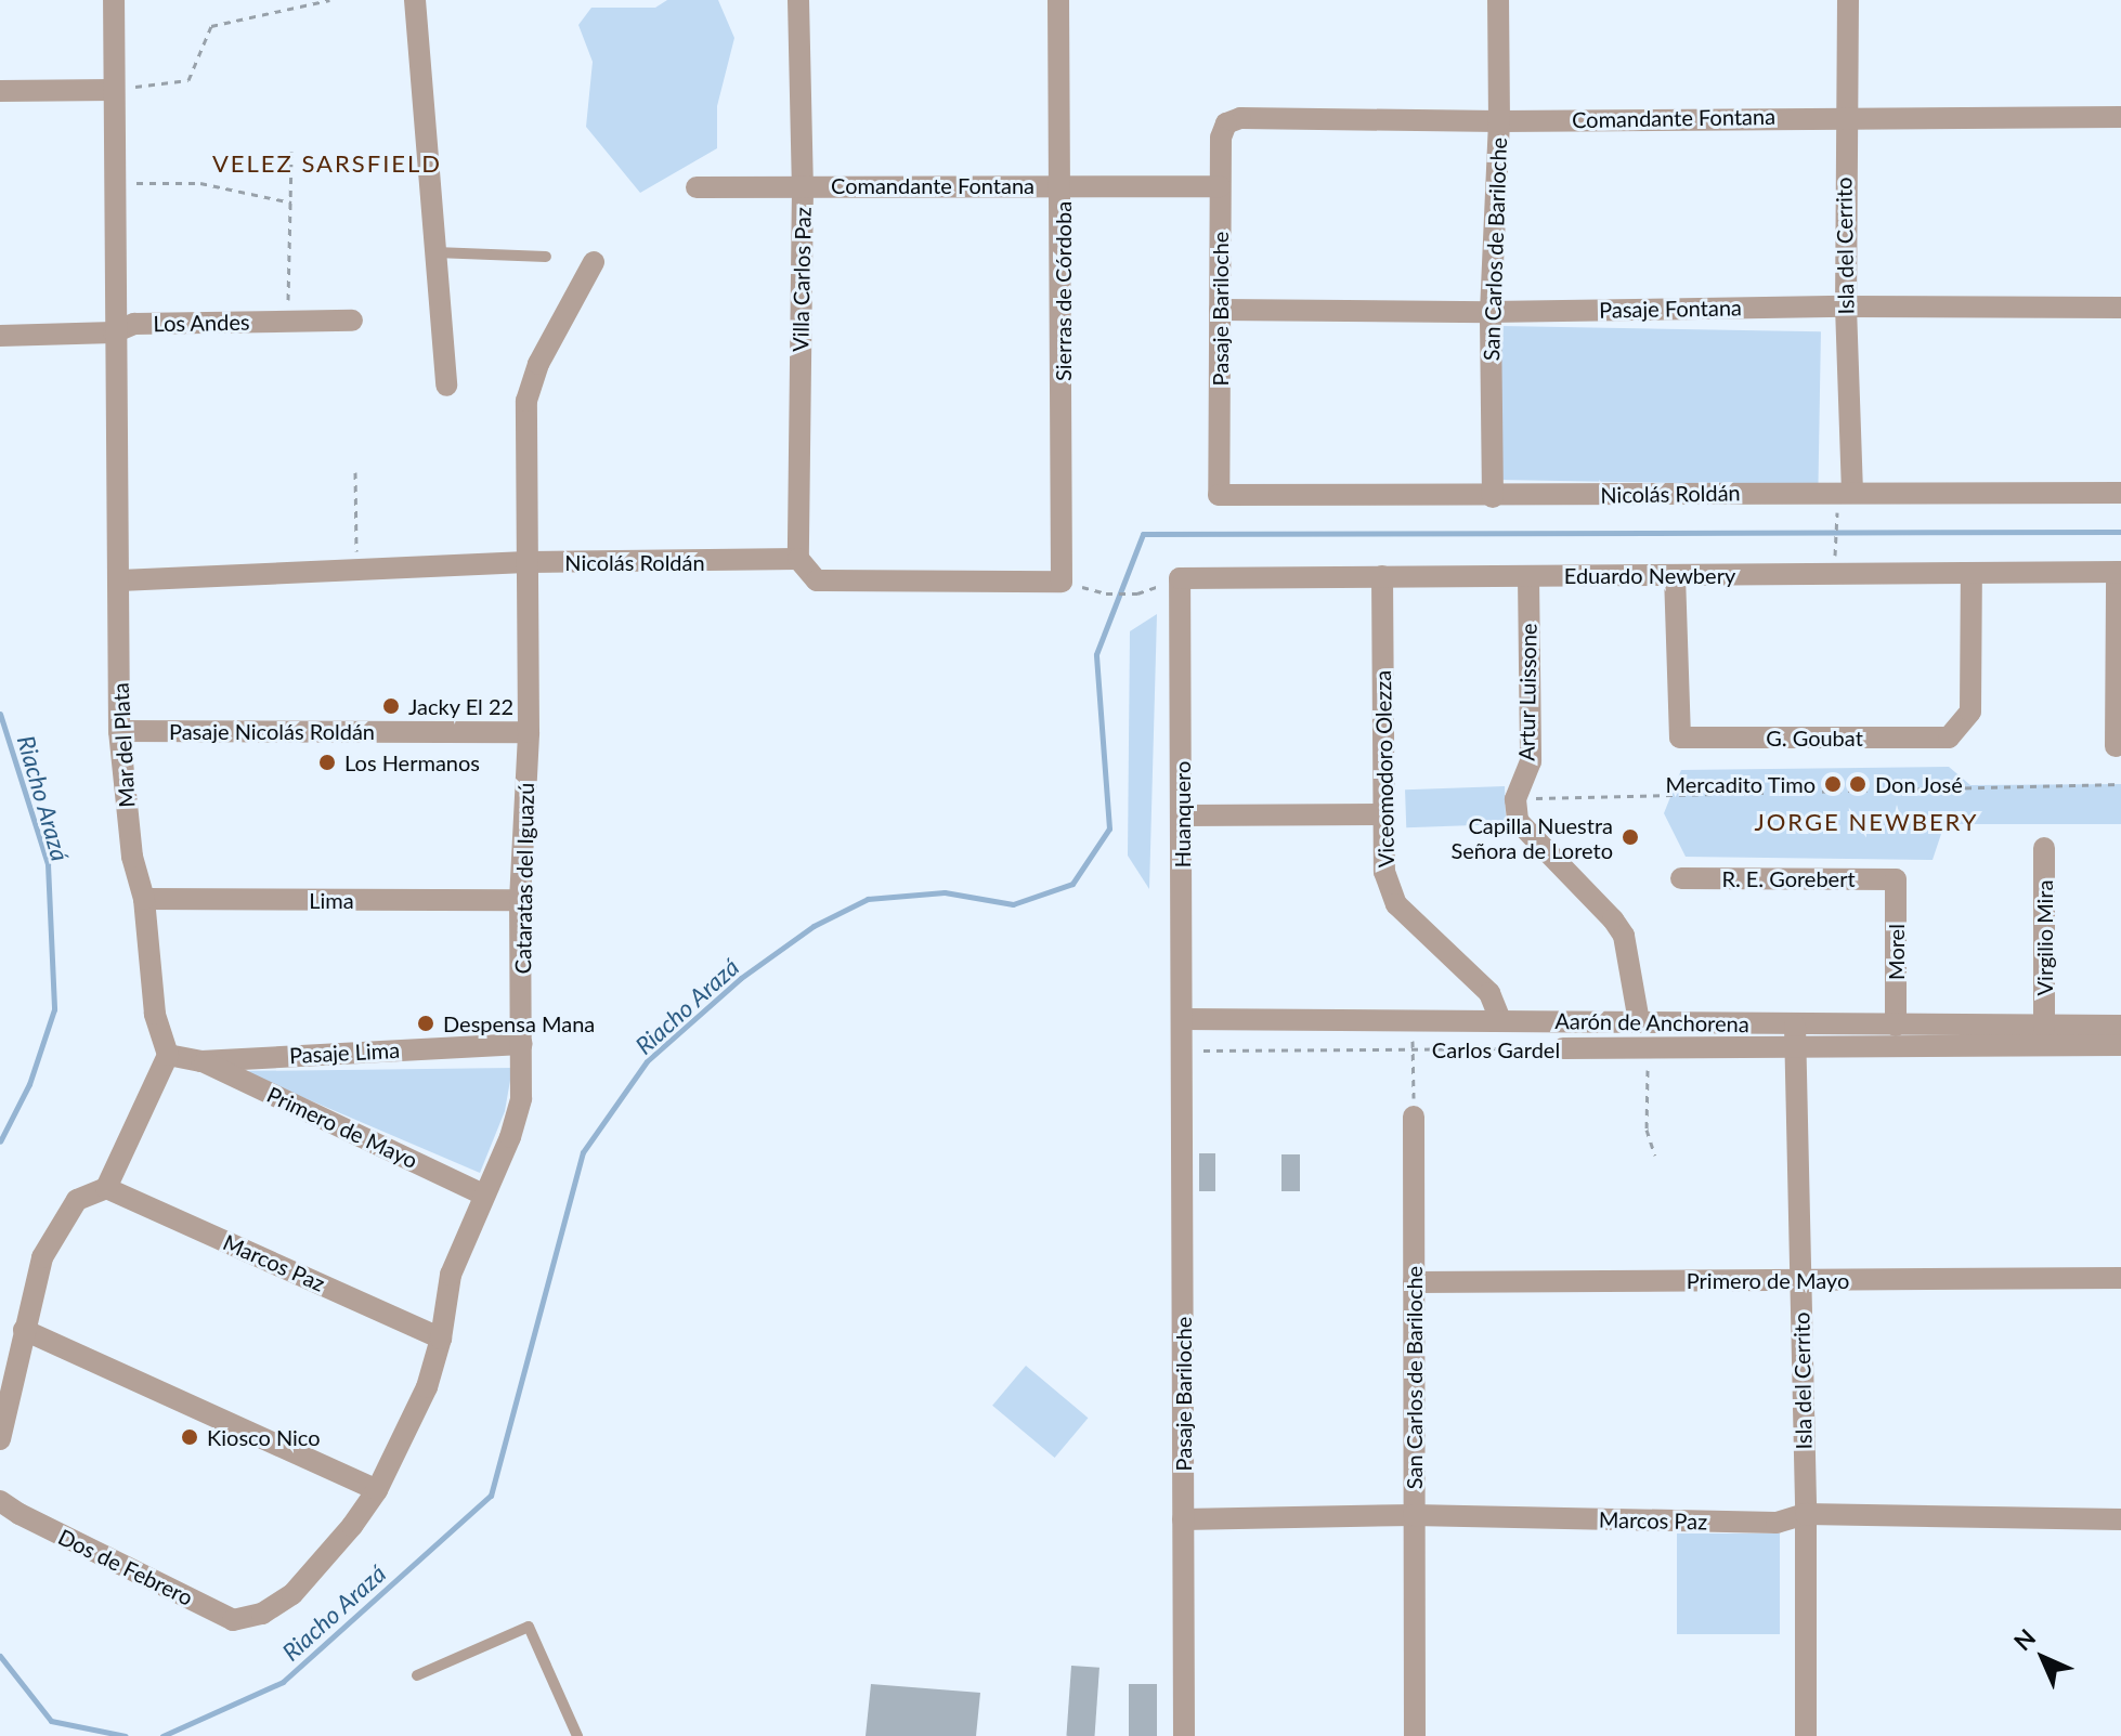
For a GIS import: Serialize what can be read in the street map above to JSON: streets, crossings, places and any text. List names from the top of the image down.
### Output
{
  "streets": {
    "street": [
      "Comandante Fontana",
      "Isla del Cerrito",
      "San Carlos de Bariloche",
      "Villa Carlos Paz",
      "Sierras de Córdoba",
      "Pasaje Bariloche",
      "Pasaje Fontana",
      "Los Andes",
      "Nicolás Roldán",
      "Eduardo Newbery",
      "Artur Luissone",
      "Pasaje Nicolás Roldán",
      "G. Goubat",
      "Mar del Plata",
      "Viceomodoro Olezza",
      "Huanquero",
      "Cataratas del Iguazú",
      "R. E. Gorebert",
      "Lima",
      "Virgilio Mira",
      "Morel",
      "Aarón de Anchorena",
      "Carlos Gardel",
      "Pasaje Lima",
      "Primero de Mayo",
      "Marcos Paz",
      "Dos de Febrero"
    ]
  },
  "crossings": [
    ["Comandante Fontana", "Isla del Cerrito"],
    ["Comandante Fontana", "San Carlos de Bariloche"],
    ["Comandante Fontana", "Villa Carlos Paz"],
    ["Comandante Fontana", "Sierras de Córdoba"],
    ["Comandante Fontana", "Pasaje Bariloche"],
    ["Isla del Cerrito", "Pasaje Fontana"],
    ["Isla del Cerrito", "Nicolás Roldán"],
    ["Isla del Cerrito", "Aarón de Anchorena"],
    ["Isla del Cerrito", "Carlos Gardel"],
    ["Isla del Cerrito", "Primero de Mayo"],
    ["Isla del Cerrito", "Marcos Paz"],
    ["San Carlos de Bariloche", "Pasaje Fontana"],
    ["San Carlos de Bariloche", "Nicolás Roldán"],
    ["San Carlos de Bariloche", "Primero de Mayo"],
    ["San Carlos de Bariloche", "Marcos Paz"],
    ["Villa Carlos Paz", "Nicolás Roldán"],
    ["Pasaje Bariloche", "Pasaje Fontana"],
    ["Pasaje Bariloche", "Nicolás Roldán"],
    ["Pasaje Bariloche", "Huanquero"],
    ["Pasaje Bariloche", "Carlos Gardel"],
    ["Pasaje Bariloche", "Marcos Paz"],
    ["Los Andes", "Mar del Plata"],
    ["Nicolás Roldán", "Mar del Plata"],
    ["Nicolás Roldán", "Cataratas del Iguazú"],
    ["Eduardo Newbery", "Artur Luissone"],
    ["Eduardo Newbery", "G. Goubat"],
    ["Eduardo Newbery", "Viceomodoro Olezza"],
    ["Eduardo Newbery", "Huanquero"],
    ["Pasaje Nicolás Roldán", "Mar del Plata"],
    ["Pasaje Nicolás Roldán", "Cataratas del Iguazú"],
    ["Mar del Plata", "Lima"],
    ["Mar del Plata", "Pasaje Lima"],
    ["Viceomodoro Olezza", "Aarón de Anchorena"],
    ["Huanquero", "Aarón de Anchorena"],
    ["Huanquero", "Carlos Gardel"],
    ["Cataratas del Iguazú", "Lima"],
    ["Cataratas del Iguazú", "Pasaje Lima"],
    ["Cataratas del Iguazú", "Primero de Mayo"],
    ["Cataratas del Iguazú", "Marcos Paz"],
    ["Cataratas del Iguazú", "Dos de Febrero"],
    ["R. E. Gorebert", "Morel"],
    ["Virgilio Mira", "Aarón de Anchorena"],
    ["Morel", "Aarón de Anchorena"],
    ["Aarón de Anchorena", "Carlos Gardel"],
    ["Pasaje Lima", "Primero de Mayo"]
  ],
  "districts": ["VELEZ SARSFIELD", "JORGE NEWBERY"],
  "water": ["Riacho Arazá"],
  "places": [
    "Jacky El 22",
    "Los Hermanos",
    "Mercadito Timo",
    "Don José",
    "Capilla Nuestra Señora de Loreto",
    "Despensa Mana",
    "Kiosco Nico"
  ],
  "north": "top left"
}
